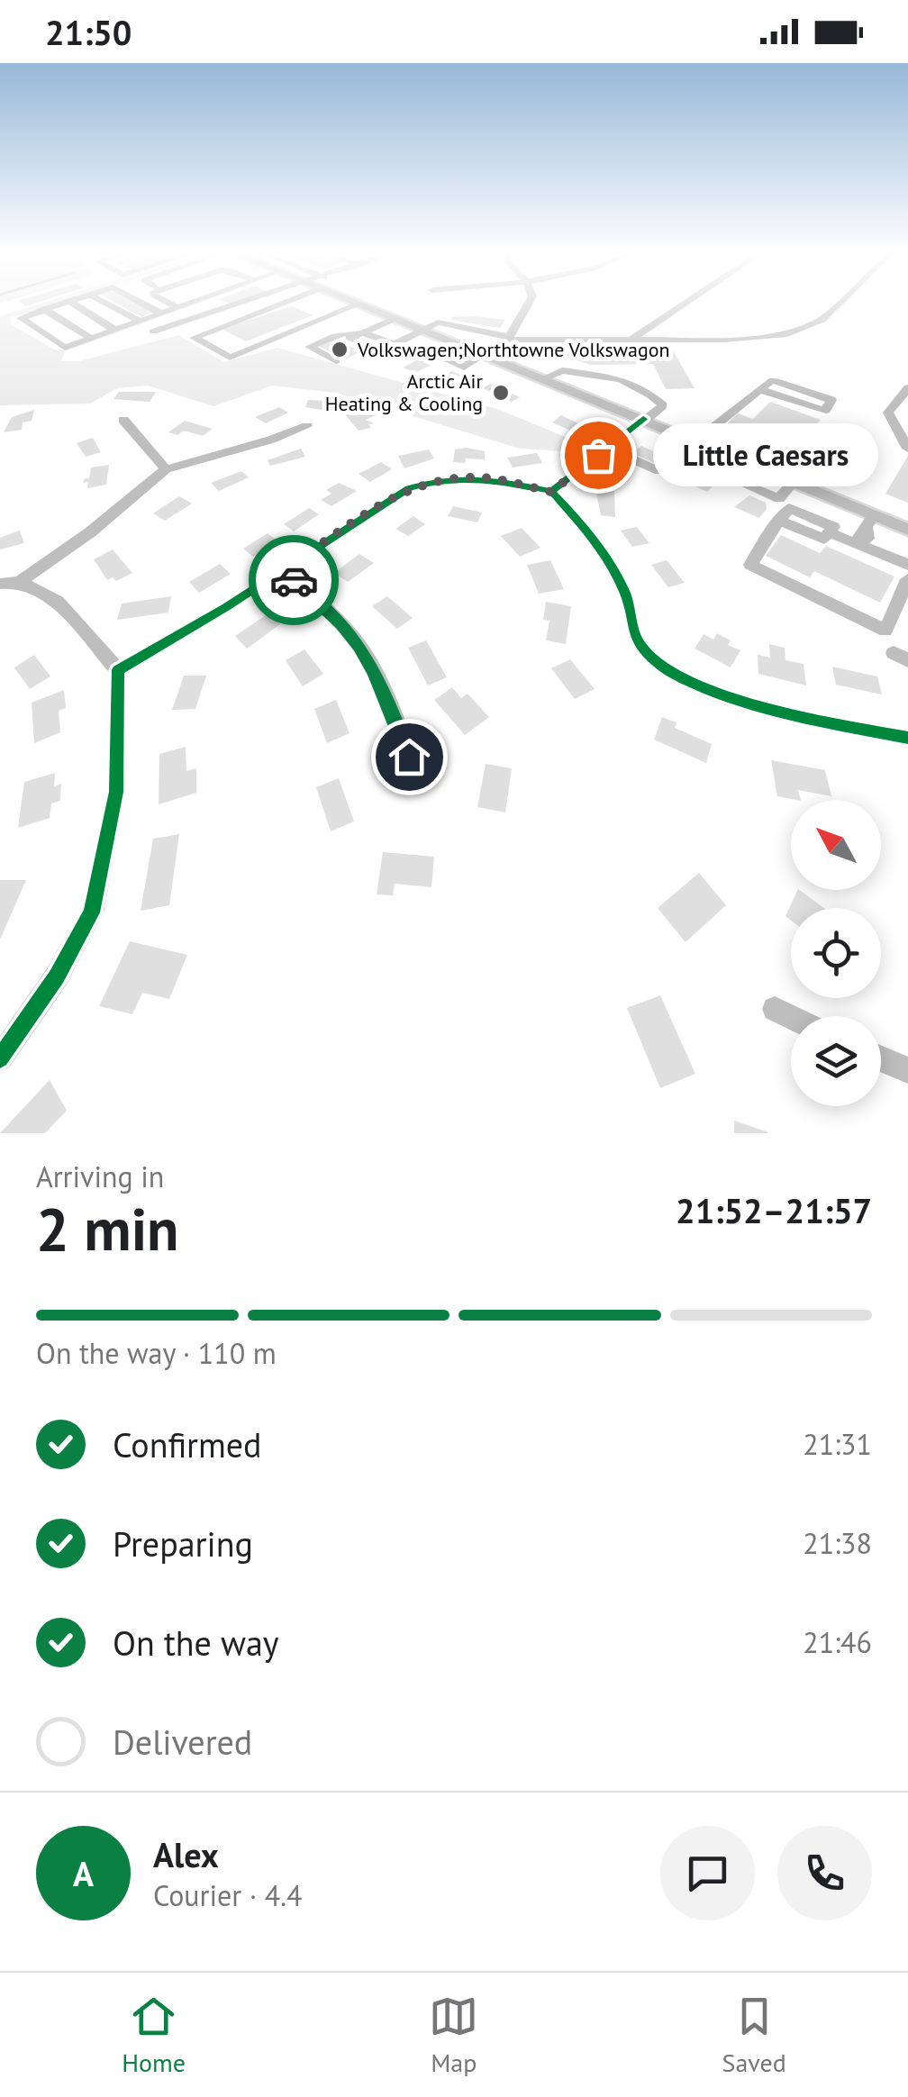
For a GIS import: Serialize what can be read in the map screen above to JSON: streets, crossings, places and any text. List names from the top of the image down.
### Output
{
  "places": ["Volkswagen;Northtowne Volkswagon", "Arctic Air Heating & Cooling", "Little Caesars"],
  "north": "top left",
  "page": {
    "status": "21:50",
    "bubble": "Little Caesars",
    "heading": ["2 min", "Arriving in", "21:52–21:57"],
    "panel": ["Alex", "Courier · 4.4"],
    "bar": "On the way · 110 m",
    "list": [
      ["Confirmed", "21:31"],
      ["Preparing", "21:38"],
      ["On the way", "21:46"],
      "Delivered"
    ],
    "round": "A",
    "tabs": ["Home", "Map", "Saved"]
  }
}
